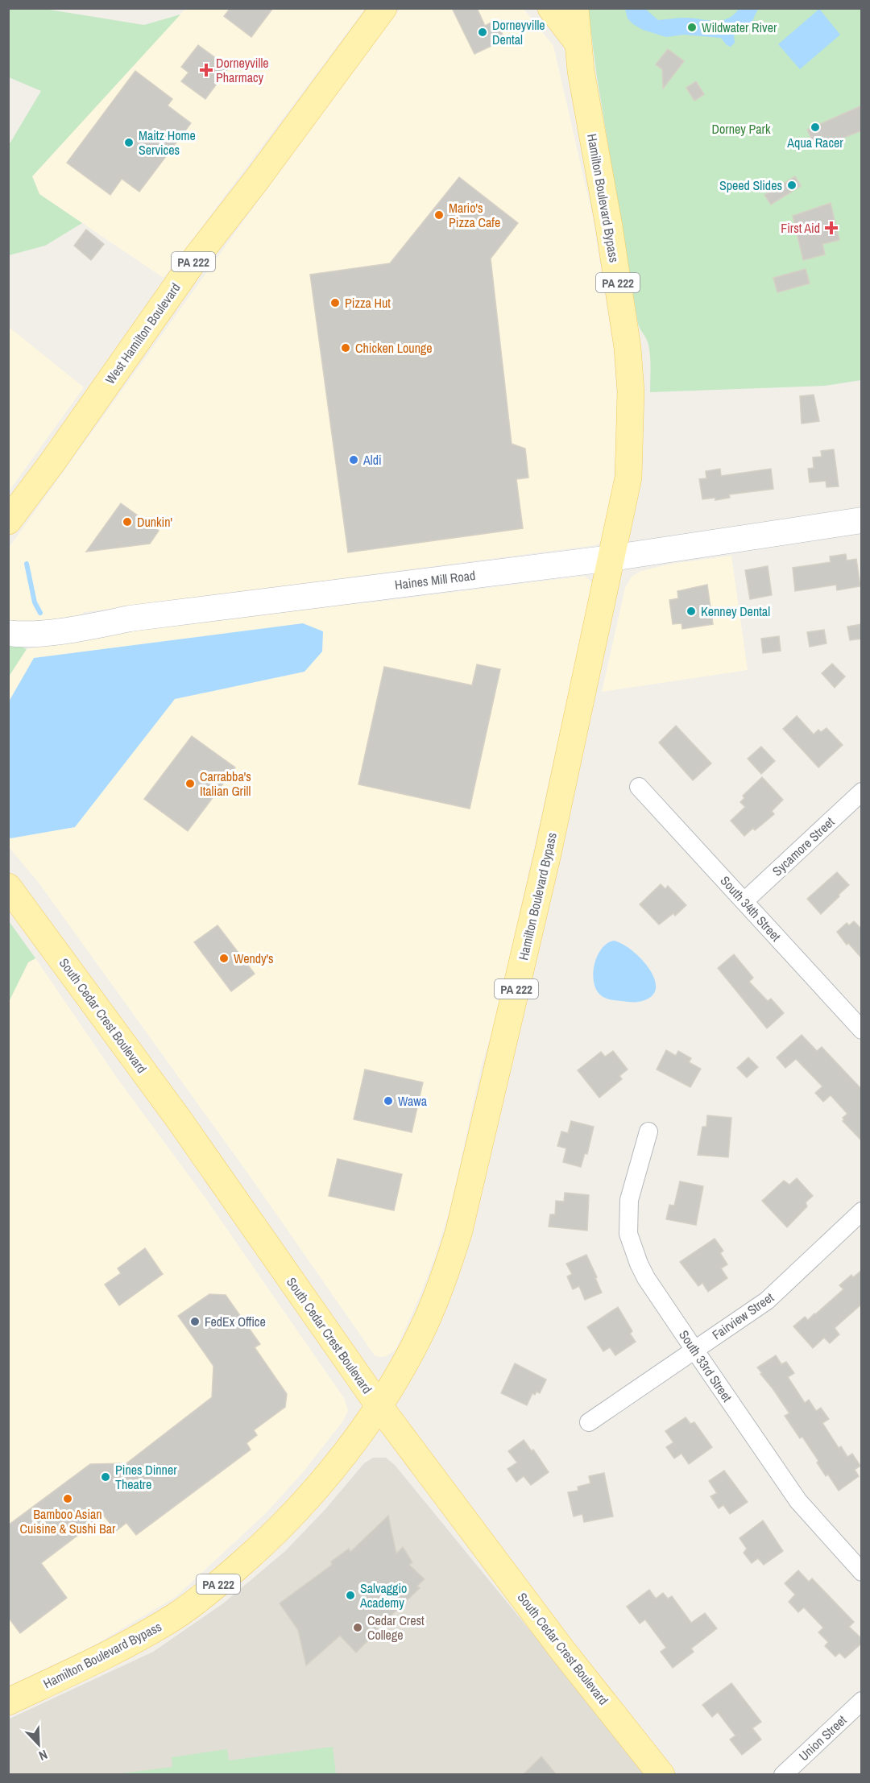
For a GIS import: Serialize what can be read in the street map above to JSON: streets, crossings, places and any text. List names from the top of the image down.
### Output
{
  "streets": {
    "main road": [
      "Hamilton Boulevard Bypass",
      "PA 222",
      "West Hamilton Boulevard",
      "South Cedar Crest Boulevard"
    ],
    "street": [
      "Haines Mill Road",
      "Sycamore Street",
      "South 34th Street",
      "Fairview Street",
      "South 33rd Street",
      "Union Street"
    ]
  },
  "crossings": [
    ["Hamilton Boulevard Bypass", "Haines Mill Road"],
    ["Hamilton Boulevard Bypass", "South Cedar Crest Boulevard"],
    ["Sycamore Street", "South 34th Street"],
    ["Fairview Street", "South 33rd Street"]
  ],
  "parks": ["Dorney Park"],
  "places": {
    "other": [
      "Wildwater River",
      "Dorneyville Dental",
      "Aqua Racer",
      "Maitz Home Services",
      "Speed Slides",
      "Mario's Pizza Cafe",
      "Pizza Hut",
      "Chicken Lounge",
      "Aldi",
      "Dunkin'",
      "Kenney Dental",
      "Carrabba's Italian Grill",
      "Wendy's",
      "Wawa",
      "FedEx Office",
      "Pines Dinner Theatre",
      "Bamboo Asian Cuisine & Sushi Bar",
      "Salvaggio Academy",
      "Cedar Crest College"
    ],
    "health": ["Dorneyville Pharmacy", "First Aid"]
  },
  "north": "bottom right"
}
